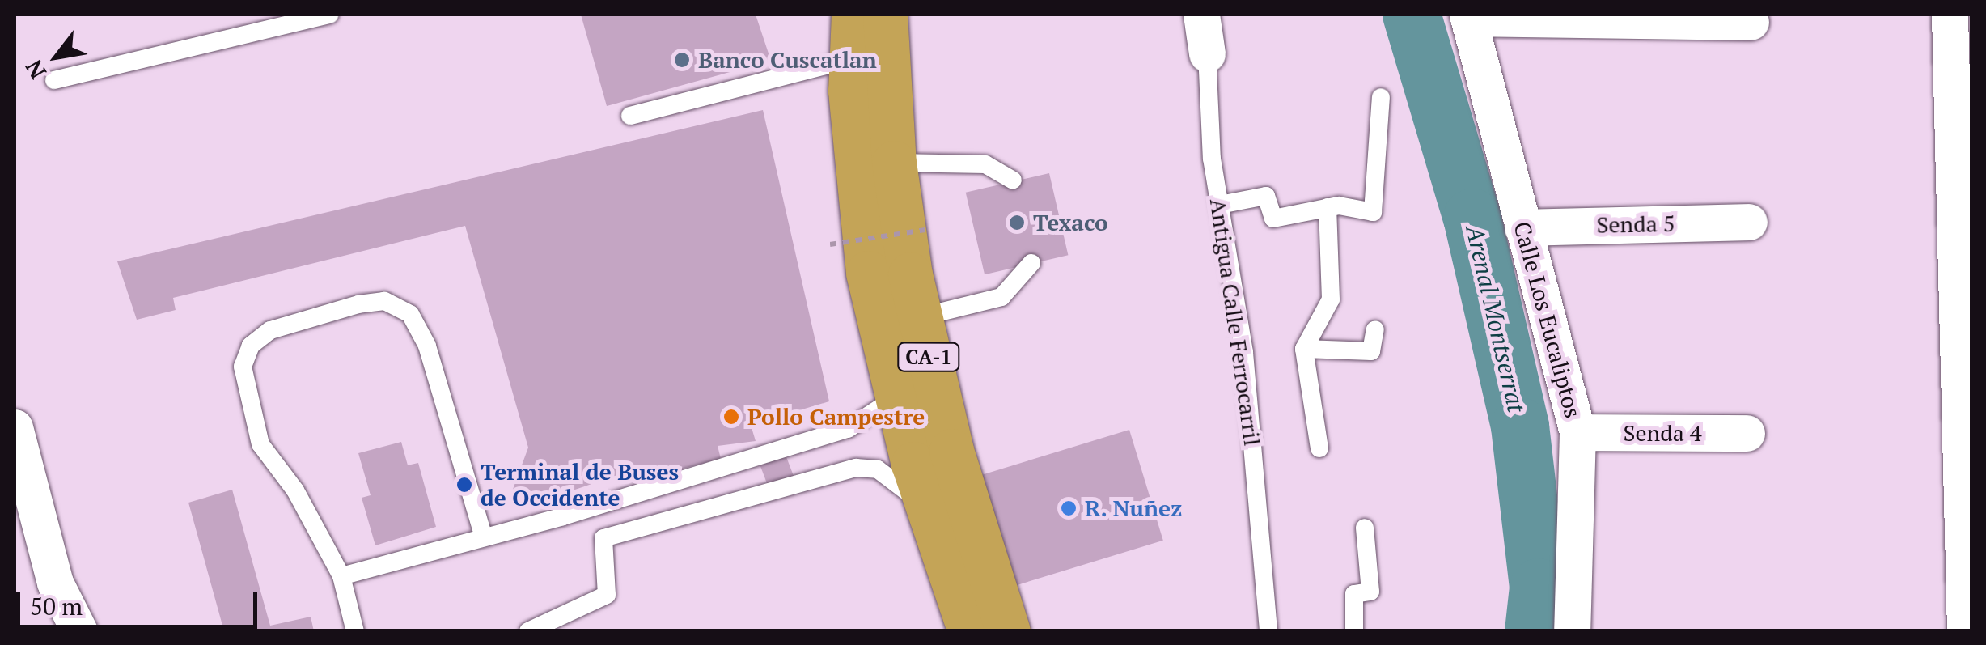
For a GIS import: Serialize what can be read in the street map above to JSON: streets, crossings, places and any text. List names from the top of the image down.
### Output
{
  "streets": {
    "highway": ["CA-1"],
    "street": [
      "Senda 5",
      "Calle Los Eucaliptos",
      "Antigua Calle Ferrocarril",
      "Senda 4"
    ]
  },
  "crossings": [
    ["Senda 5", "Calle Los Eucaliptos"],
    ["Calle Los Eucaliptos", "Senda 4"]
  ],
  "water": ["Arenal Montserrat"],
  "places": [
    "Banco Cuscatlan",
    "Texaco",
    "Pollo Campestre",
    "Terminal de Buses de Occidente",
    "R. Nuñez"
  ],
  "scale_bar": "50 m",
  "north": "bottom left"
}
